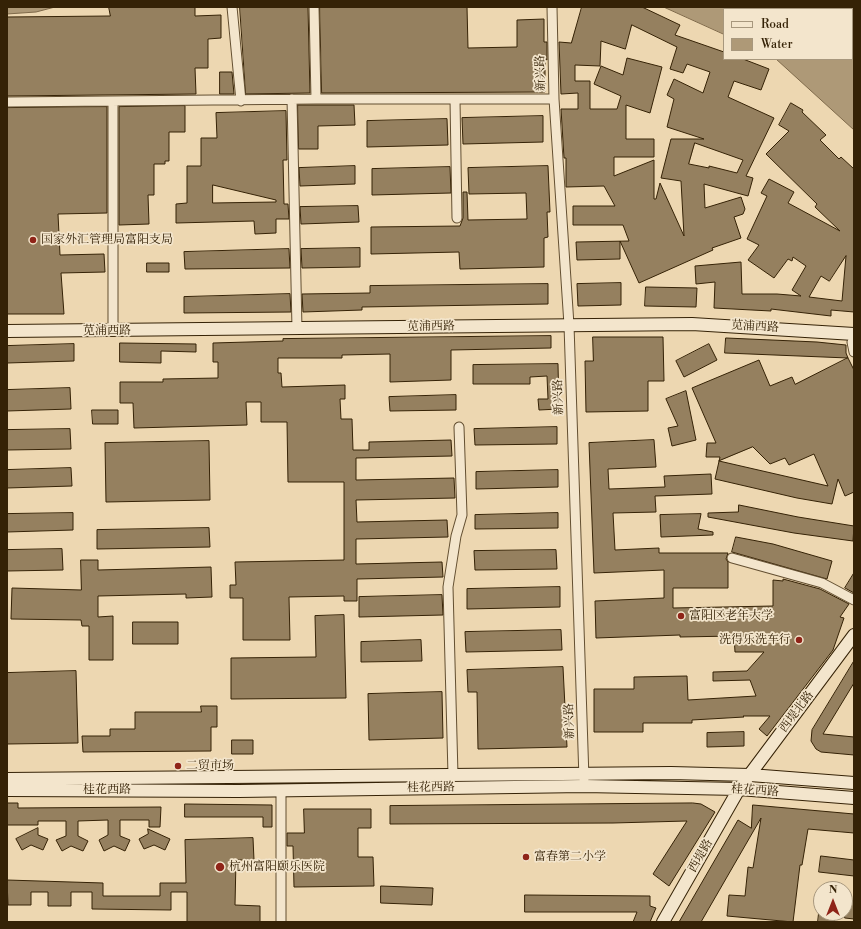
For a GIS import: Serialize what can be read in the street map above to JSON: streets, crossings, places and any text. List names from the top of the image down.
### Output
{
  "streets": {
    "street": [
      "新兴路",
      "苋浦西路",
      "西堤北路",
      "桂花西路",
      "西堤路"
    ]
  },
  "crossings": [
    ["新兴路", "苋浦西路"],
    ["新兴路", "桂花西路"],
    ["西堤北路", "桂花西路"],
    ["西堤北路", "西堤路"],
    ["桂花西路", "西堤路"]
  ],
  "places": [
    "国家外汇管理局富阳支局",
    "富阳区老年大学",
    "洗得乐洗车行",
    "二贸市场",
    "富春第二小学",
    "杭州富阳颐乐医院"
  ],
  "legend": ["Road", "Water"],
  "north": "top"
}
